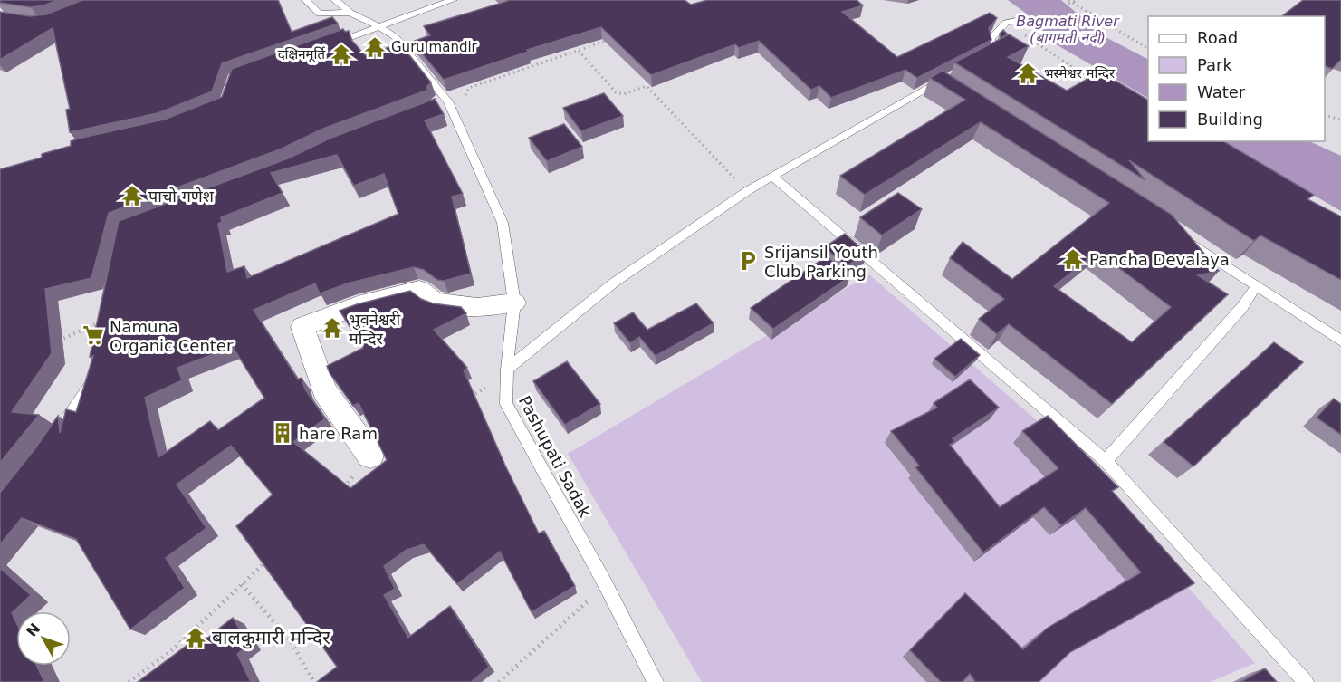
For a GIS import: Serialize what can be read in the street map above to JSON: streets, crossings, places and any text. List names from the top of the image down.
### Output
{
  "streets": {
    "lane": ["Pashupati Sadak"]
  },
  "water": ["Bagmati River (बागमती नदी)"],
  "places": {
    "temple": [
      "Guru mandir",
      "दक्षिनमूर्ति",
      "भस्मेश्वर मन्दिर",
      "पाचो गणेश",
      "Pancha Devalaya",
      "भुवनेश्वरी मन्दिर",
      "बालकुमारी मन्दिर"
    ],
    "parking": ["Srijansil Youth Club Parking"],
    "supermarket": ["Namuna Organic Center"],
    "building": ["hare Ram"]
  },
  "legend": [
    "Road",
    "Park",
    "Water",
    "Building"
  ],
  "north": "top left"
}
